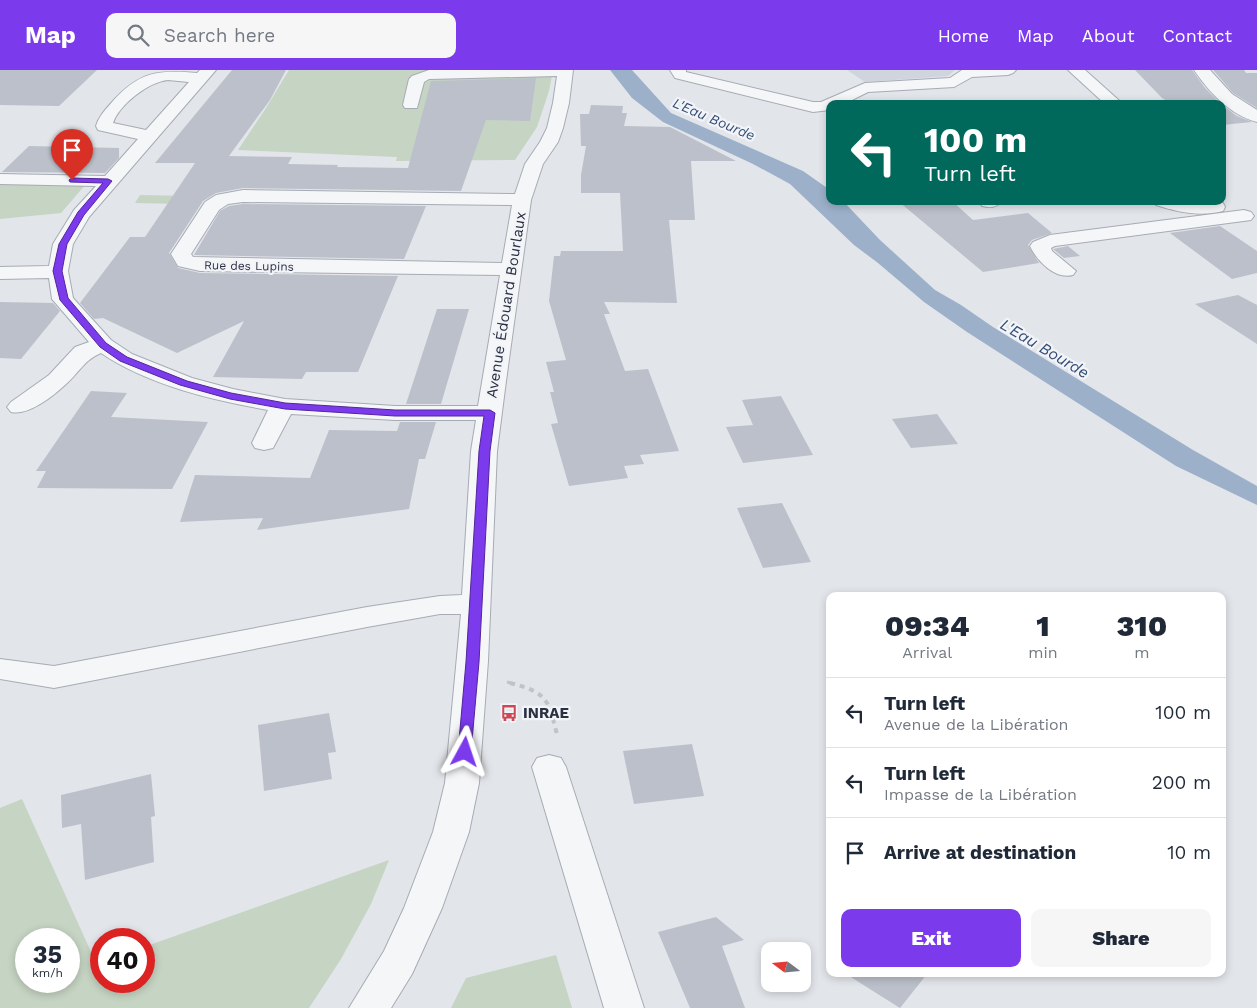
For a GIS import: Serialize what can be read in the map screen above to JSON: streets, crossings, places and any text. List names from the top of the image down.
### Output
{
  "streets": {
    "street": ["Rue des Lupins", "Avenue Édouard Bourlaux"]
  },
  "crossings": [
    ["Rue des Lupins", "Avenue Édouard Bourlaux"]
  ],
  "water": ["L'Eau Bourde"],
  "places": {
    "bus stop": ["INRAE"]
  },
  "north": "left",
  "page": {
    "header": "Map",
    "search": "Search here",
    "nav": [
      "Home",
      "Map",
      "About",
      "Contact"
    ],
    "turn": ["100 m", "Turn left"],
    "eta": [
      "09:34",
      "Arrival",
      "1",
      "min",
      "310",
      "m"
    ],
    "list": [
      {
        "name": "Turn left",
        "note": "Avenue de la Libération",
        "value": "100 m"
      },
      {
        "name": "Turn left",
        "note": "Impasse de la Libération",
        "value": "200 m"
      },
      {
        "name": "Arrive at destination",
        "value": "10 m"
      }
    ],
    "buttons": ["Exit", "Share"],
    "speed": "35 km/h",
    "limit": "40"
  }
}
